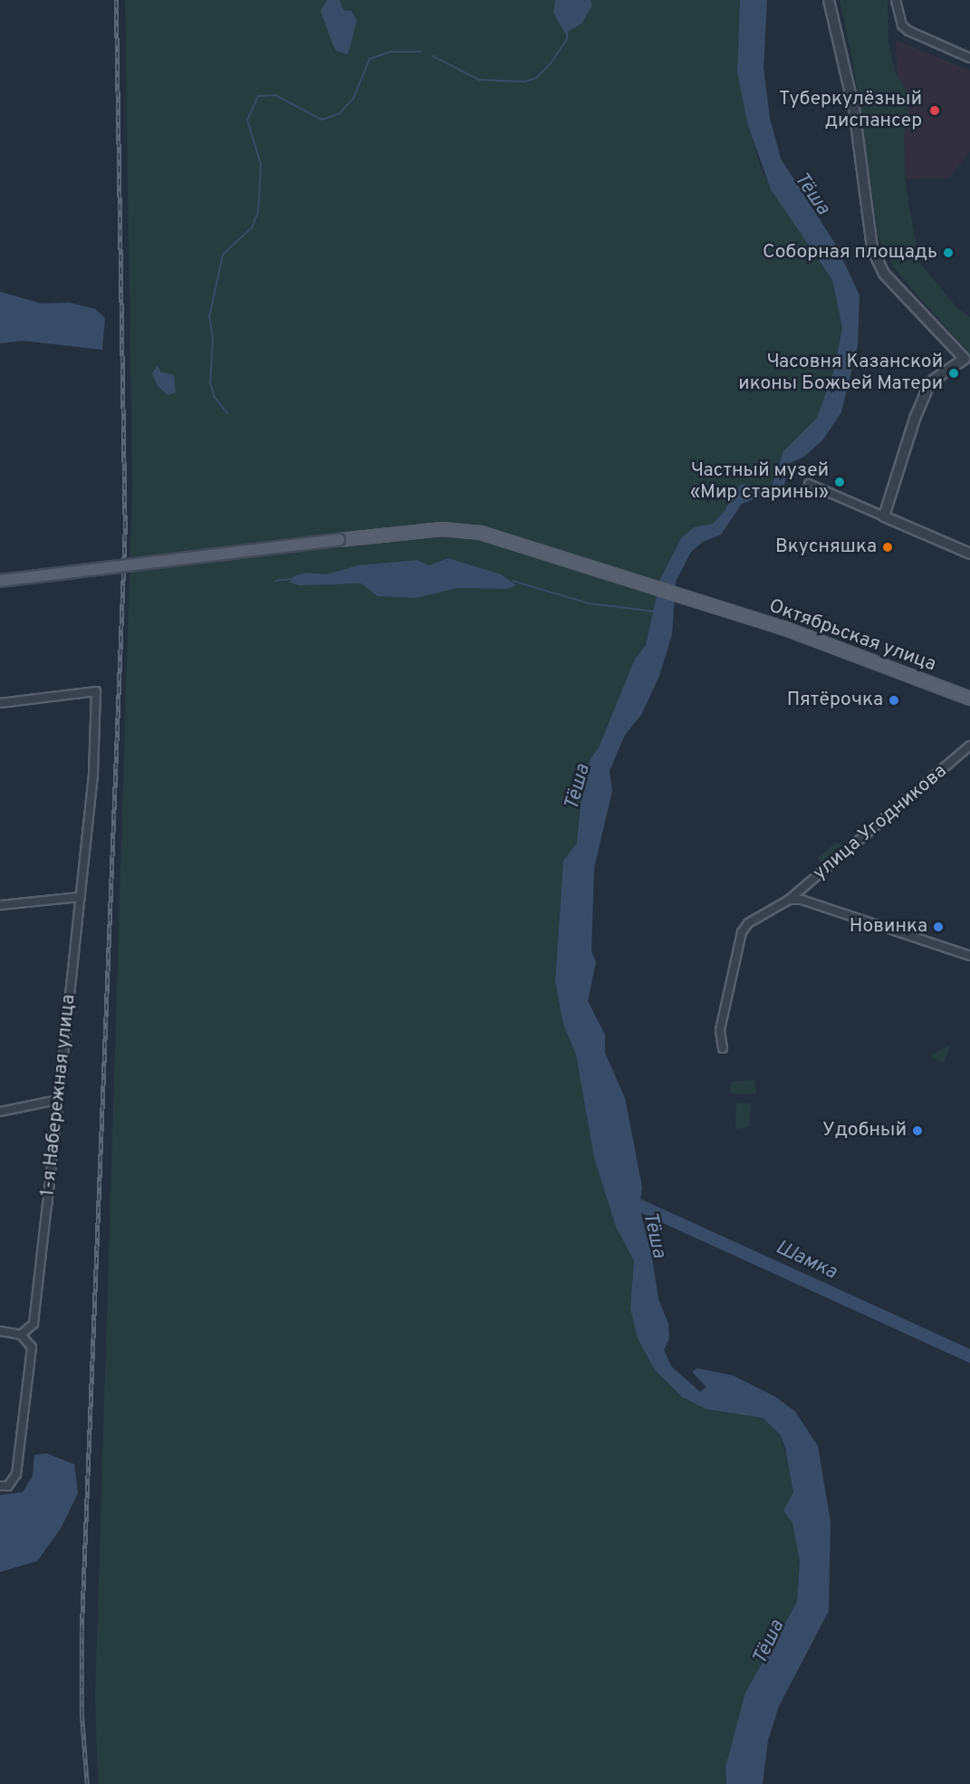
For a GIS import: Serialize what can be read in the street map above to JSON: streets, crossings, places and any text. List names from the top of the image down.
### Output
{
  "streets": {
    "main road": ["Октябрьская улица"],
    "street": ["улица Угодникова", "1-я Набережная улица"]
  },
  "water": ["Тёша", "Шамка"],
  "places": [
    "Туберкулёзный диспансер",
    "Соборная площадь",
    "Часовня Казанской иконы Божьей Матери",
    "Частный музей «Мир старины»",
    "Вкусняшка",
    "Пятёрочка",
    "Новинка",
    "Удобный"
  ]
}
